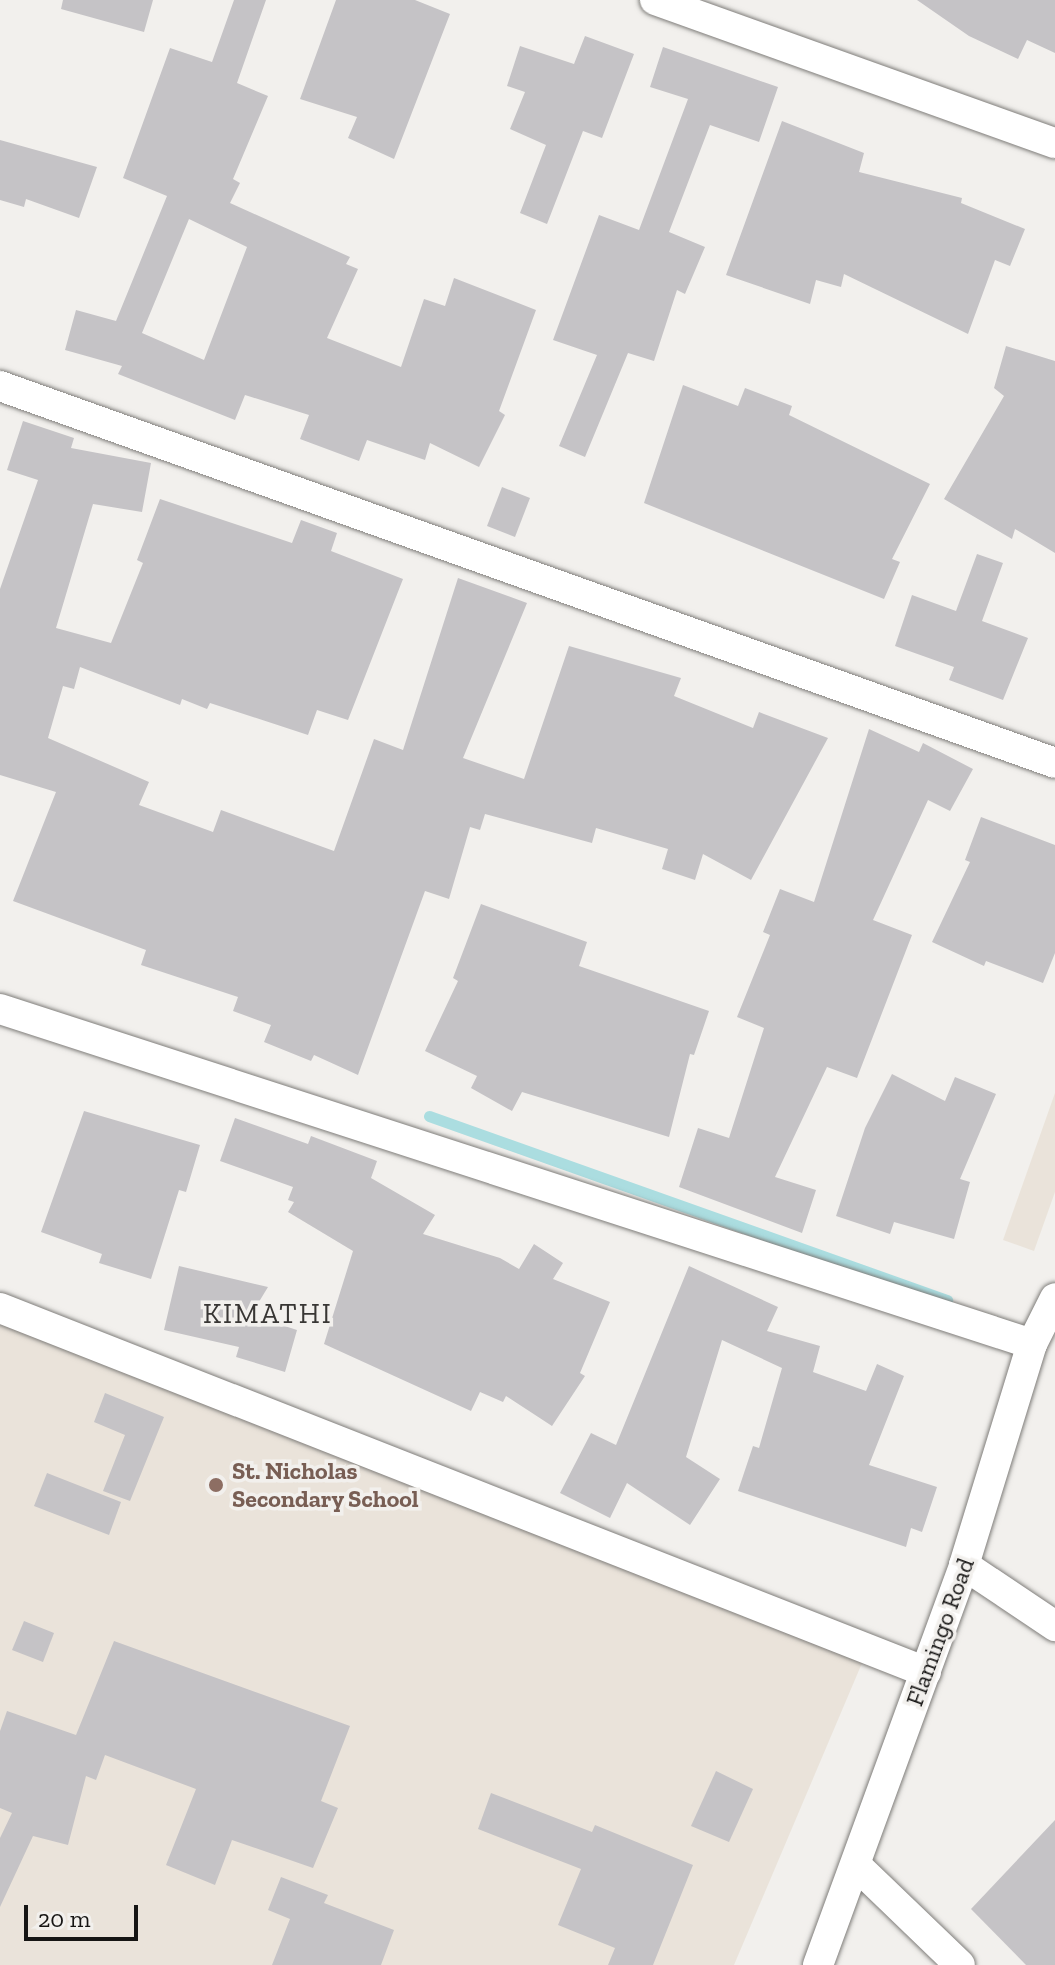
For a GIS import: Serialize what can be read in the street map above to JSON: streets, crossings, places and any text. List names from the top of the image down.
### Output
{
  "streets": {
    "street": ["Flamingo Road"]
  },
  "districts": ["KIMATHI"],
  "places": ["St. Nicholas Secondary School"],
  "scale_bar": "20 m"
}
